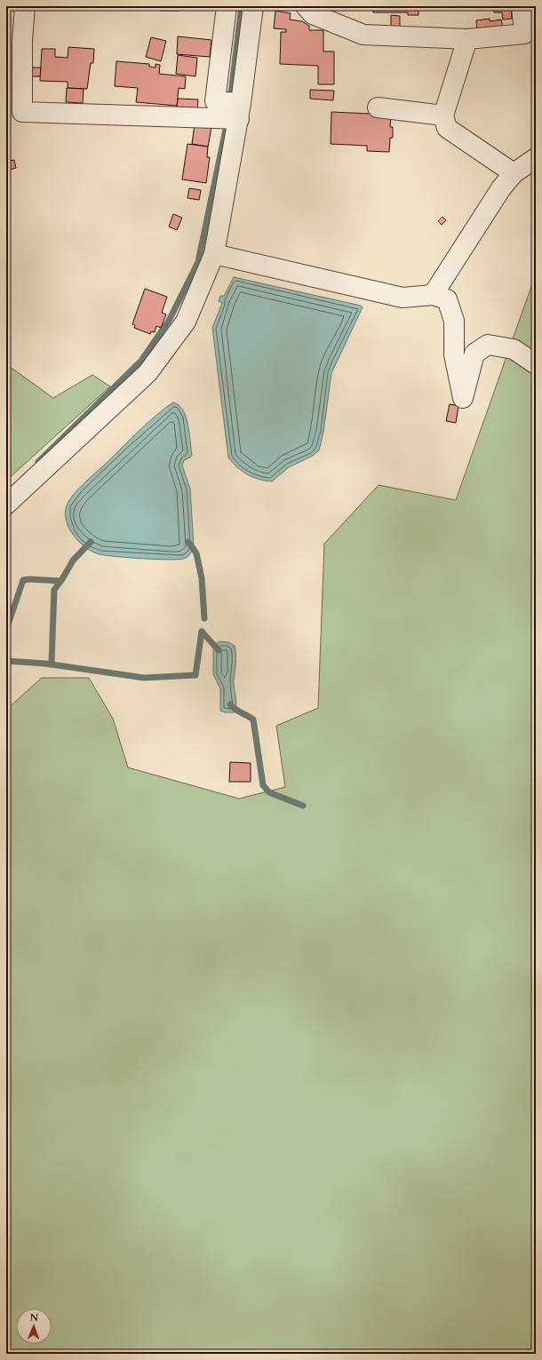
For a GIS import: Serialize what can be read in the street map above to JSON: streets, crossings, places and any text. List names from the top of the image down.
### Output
{
  "north": "top"
}
